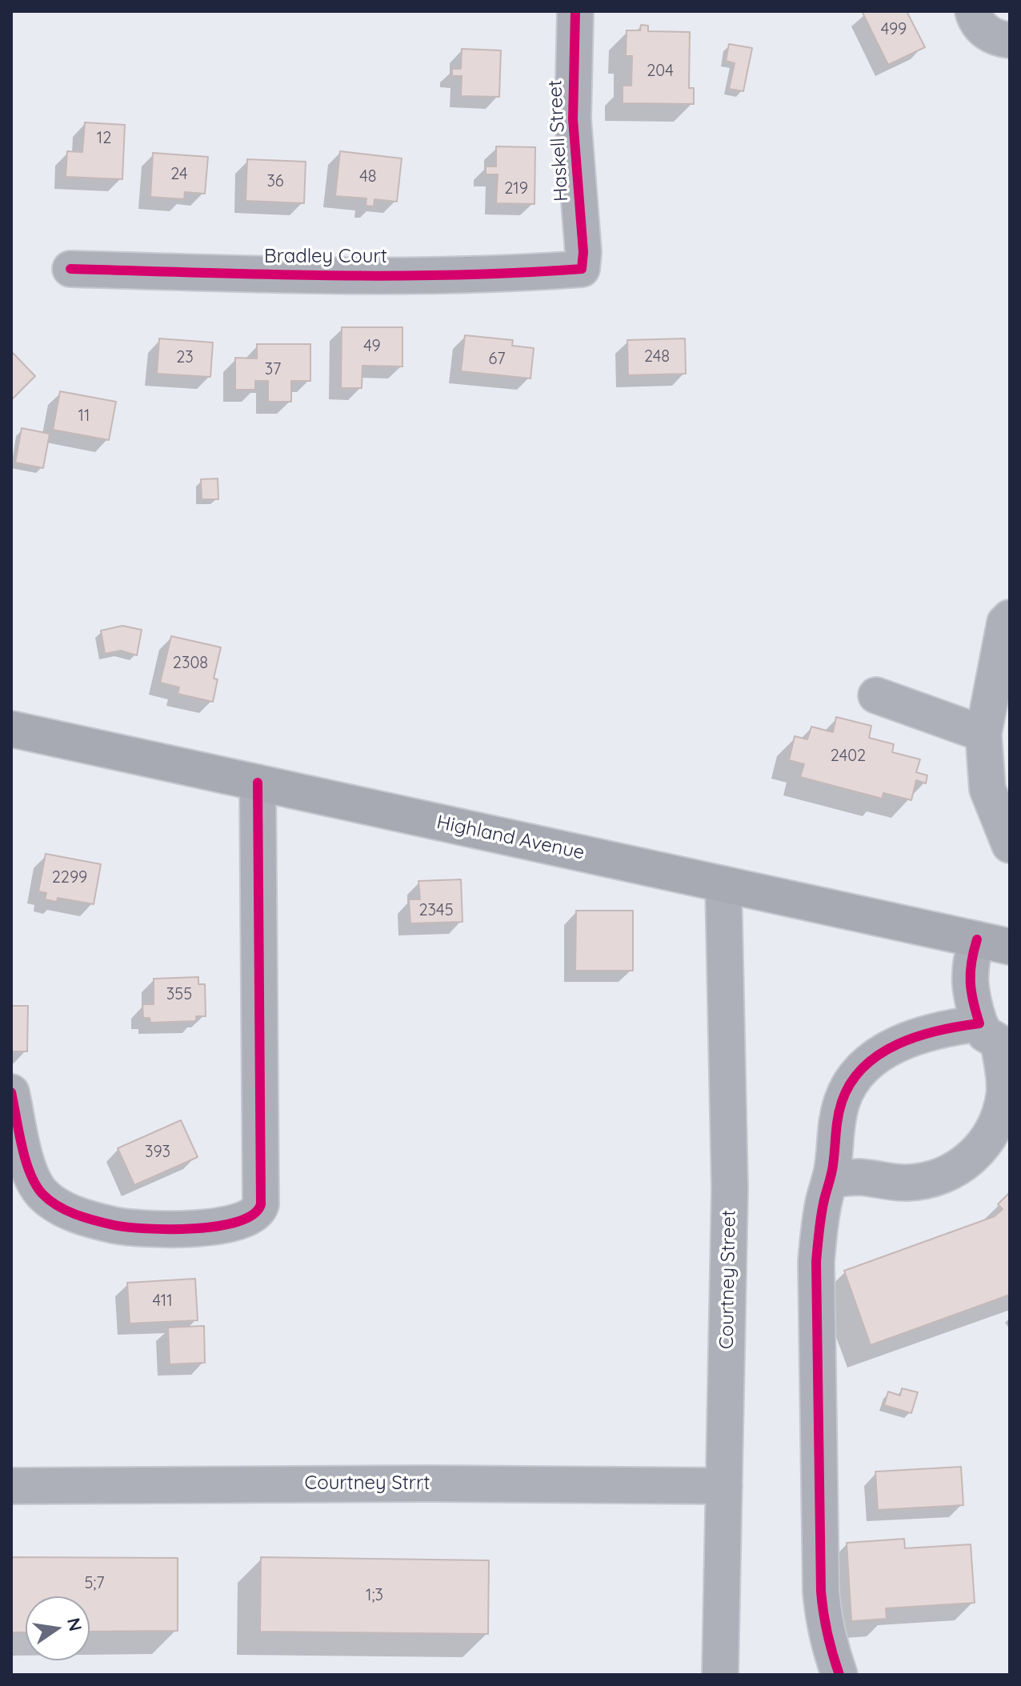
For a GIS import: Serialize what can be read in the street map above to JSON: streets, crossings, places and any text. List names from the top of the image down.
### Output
{
  "streets": {
    "main road": ["Highland Avenue"],
    "street": [
      "Haskell Street",
      "Bradley Court",
      "Courtney Street",
      "Courtney Strrt"
    ]
  },
  "crossings": [
    ["Haskell Street", "Bradley Court"],
    ["Highland Avenue", "Courtney Street"],
    ["Courtney Street", "Courtney Strrt"]
  ],
  "house_numbers": [
    "499",
    "204",
    "12",
    "24",
    "48",
    "36",
    "219",
    "49",
    "248",
    "23",
    "67",
    "37",
    "11",
    "2308",
    "2402",
    "2299",
    "2345",
    "355",
    "393",
    "411",
    "5;7",
    "1;3"
  ],
  "north": "right"
}
